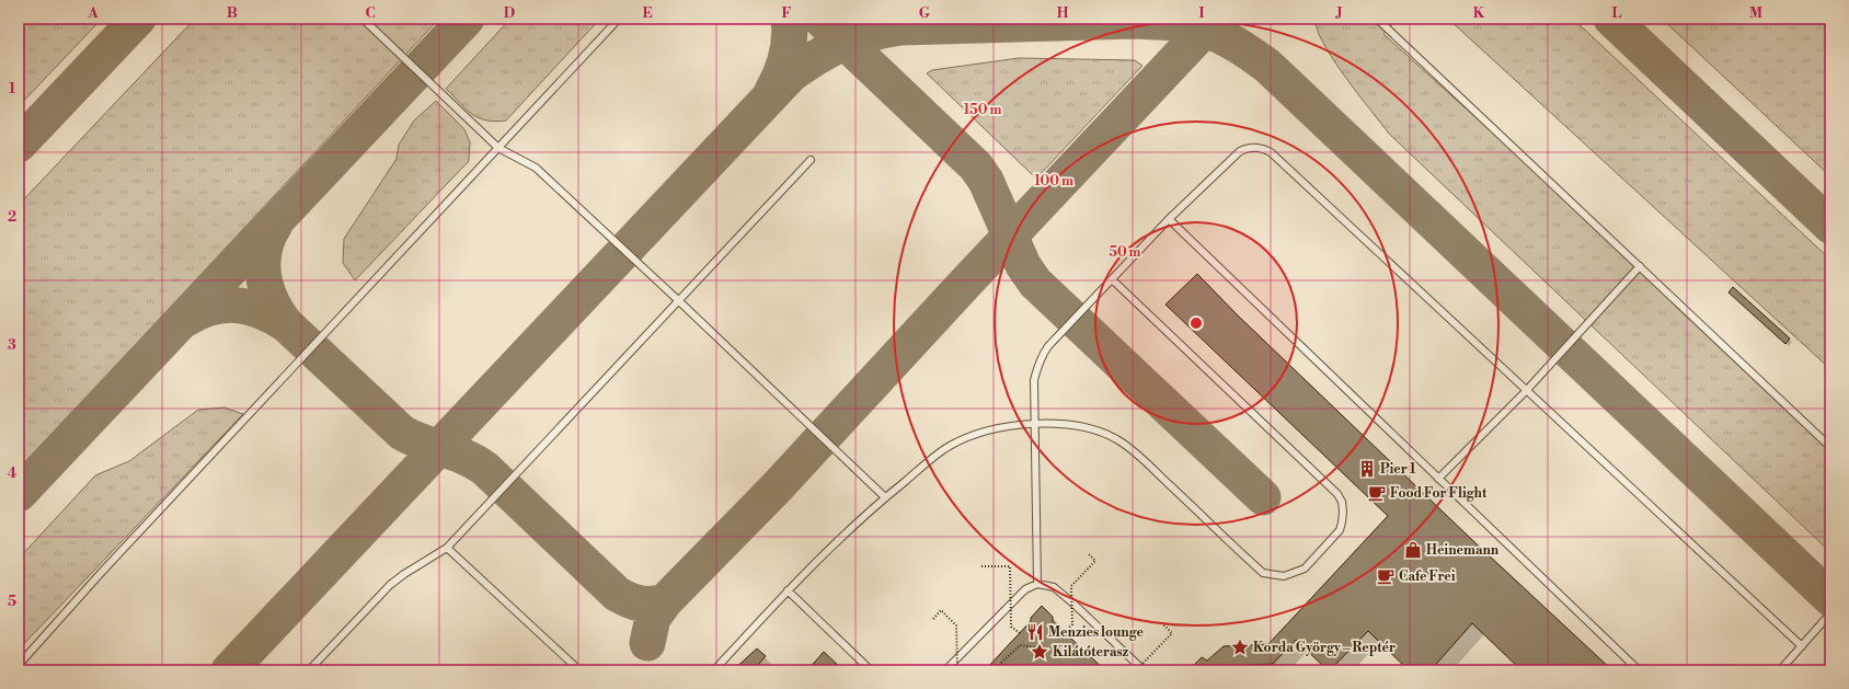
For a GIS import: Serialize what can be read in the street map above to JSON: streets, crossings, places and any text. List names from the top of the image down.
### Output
{
  "places": {
    "building": ["Pier 1"],
    "cafe": ["Food For Flight", "Cafe Frei"],
    "shop": ["Heinemann"],
    "restaurant": ["Menzies lounge"],
    "place": ["Korda György – Reptér", "Kilátóterasz"]
  },
  "grid": {
    "columns": [
      "A",
      "B",
      "C",
      "D",
      "E",
      "F",
      "G",
      "H",
      "I",
      "J",
      "K",
      "L",
      "M"
    ],
    "rows": [
      "1",
      "2",
      "3",
      "4",
      "5"
    ]
  },
  "rings": ["150 m", "100 m", "50 m"]
}
